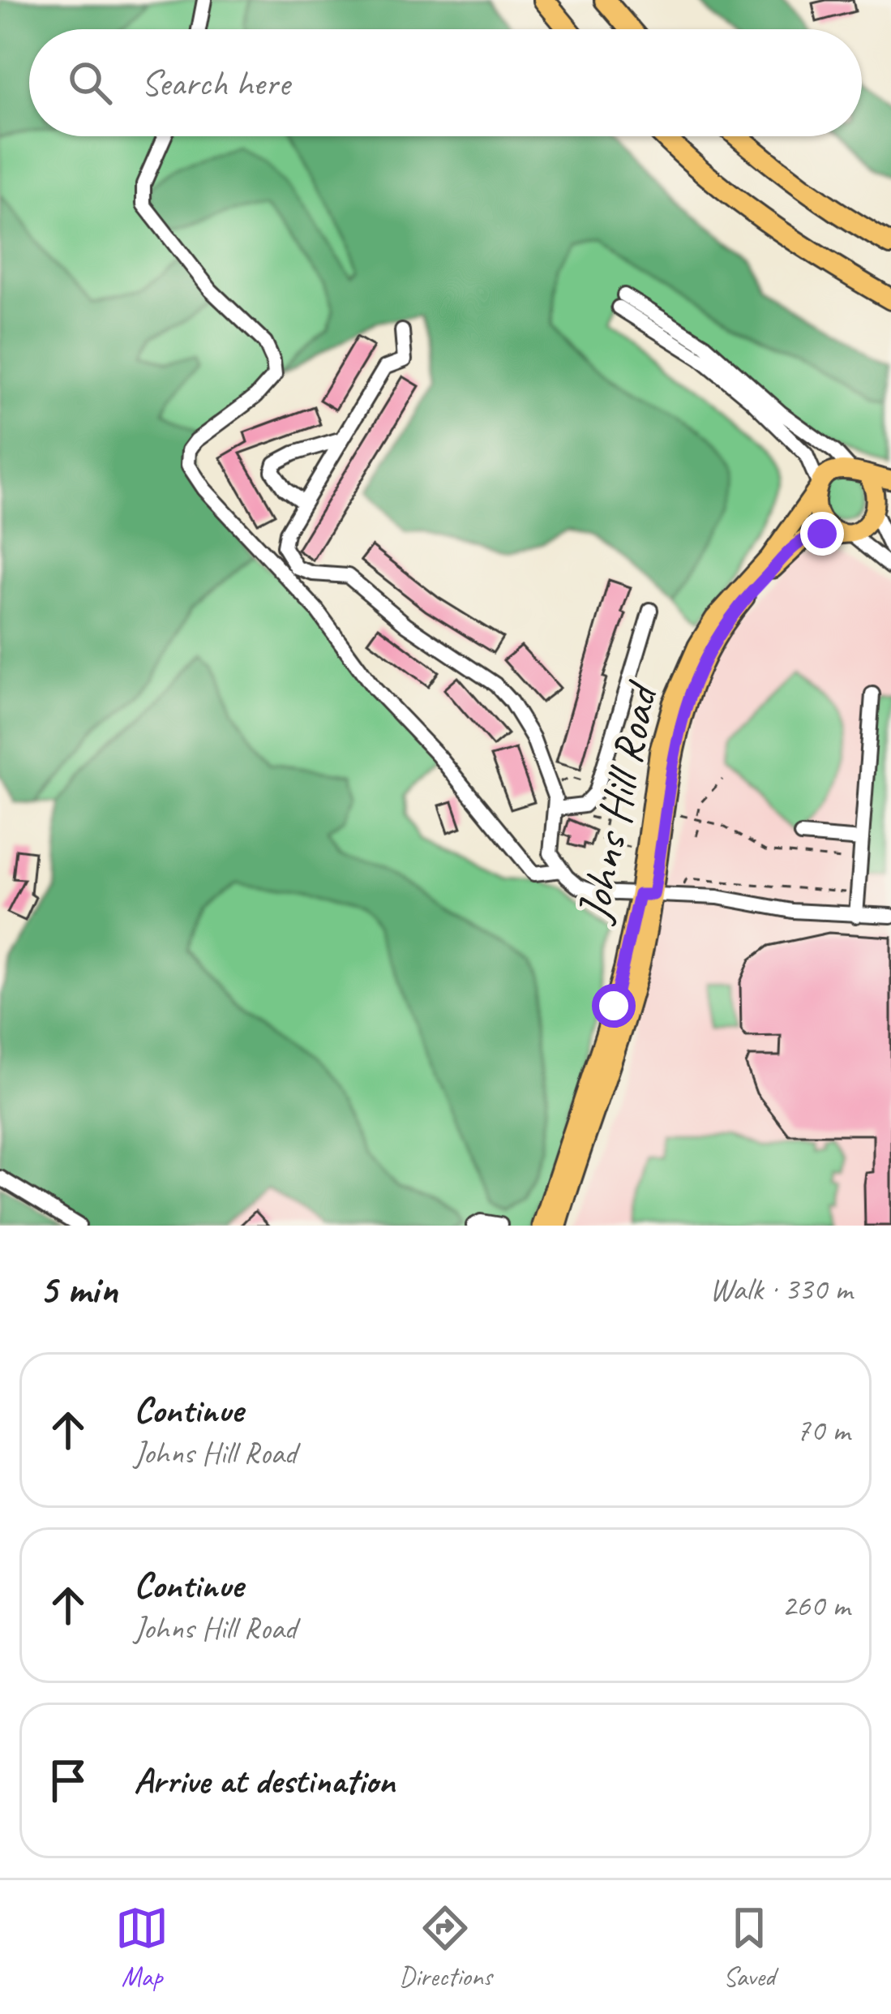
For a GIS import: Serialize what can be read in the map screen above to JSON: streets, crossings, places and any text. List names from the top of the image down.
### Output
{
  "streets": {
    "main road": ["Johns Hill Road"]
  },
  "page": {
    "search": "Search here",
    "heading": ["5 min", "Walk · 330 m"],
    "list": [
      ["Continue", "Johns Hill Road", "70 m"],
      ["Continue", "Johns Hill Road", "260 m"],
      "Arrive at destination"
    ],
    "nav": ["Map", "Directions", "Saved"]
  }
}
